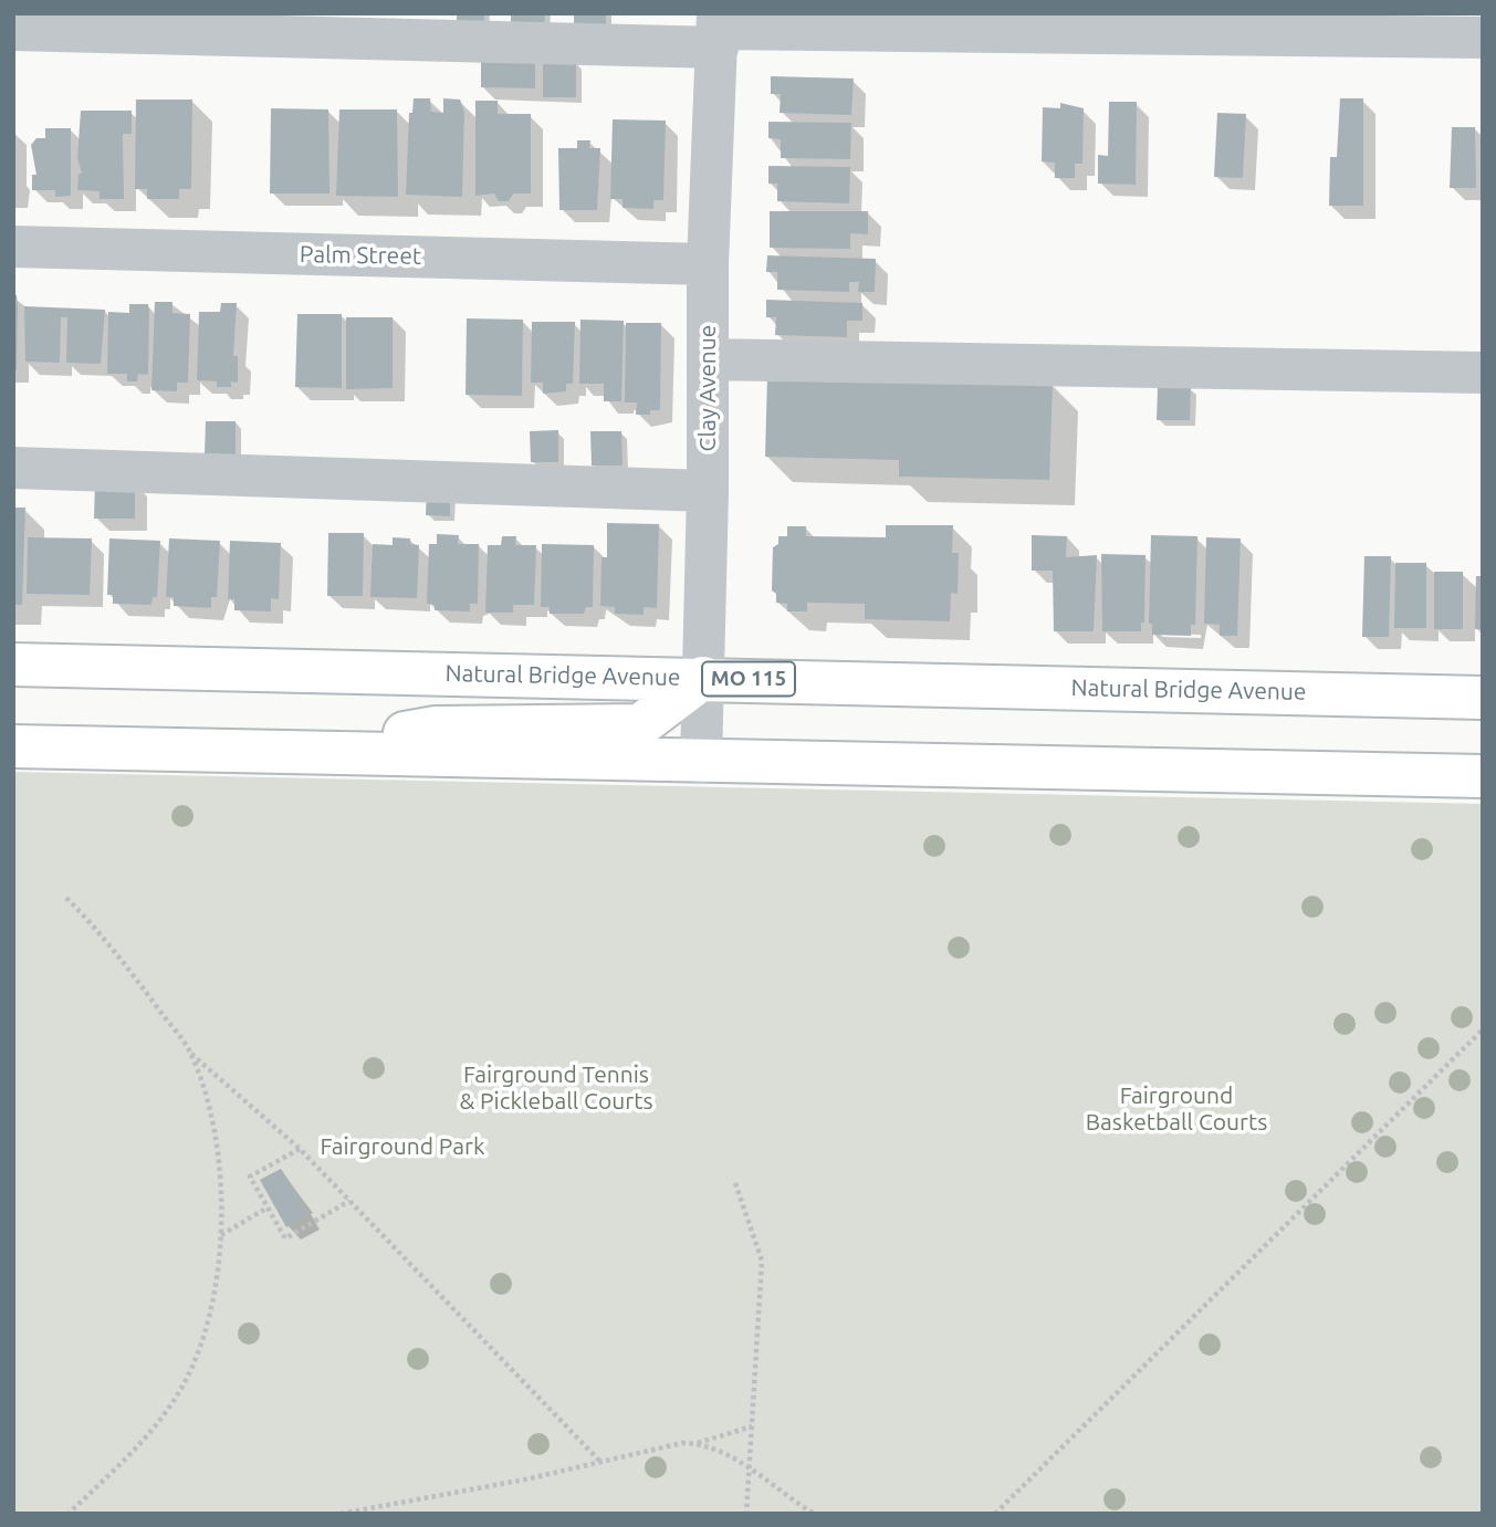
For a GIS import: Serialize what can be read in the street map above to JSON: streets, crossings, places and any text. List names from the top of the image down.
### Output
{
  "streets": {
    "main road": ["Natural Bridge Avenue", "MO 115"],
    "street": ["Palm Street", "Clay Avenue"]
  },
  "crossings": [
    ["Palm Street", "Clay Avenue"],
    ["Clay Avenue", "Natural Bridge Avenue"]
  ],
  "parks": ["Fairground Tennis & Pickleball Courts", "Fairground Basketball Courts", "Fairground Park"]
}
